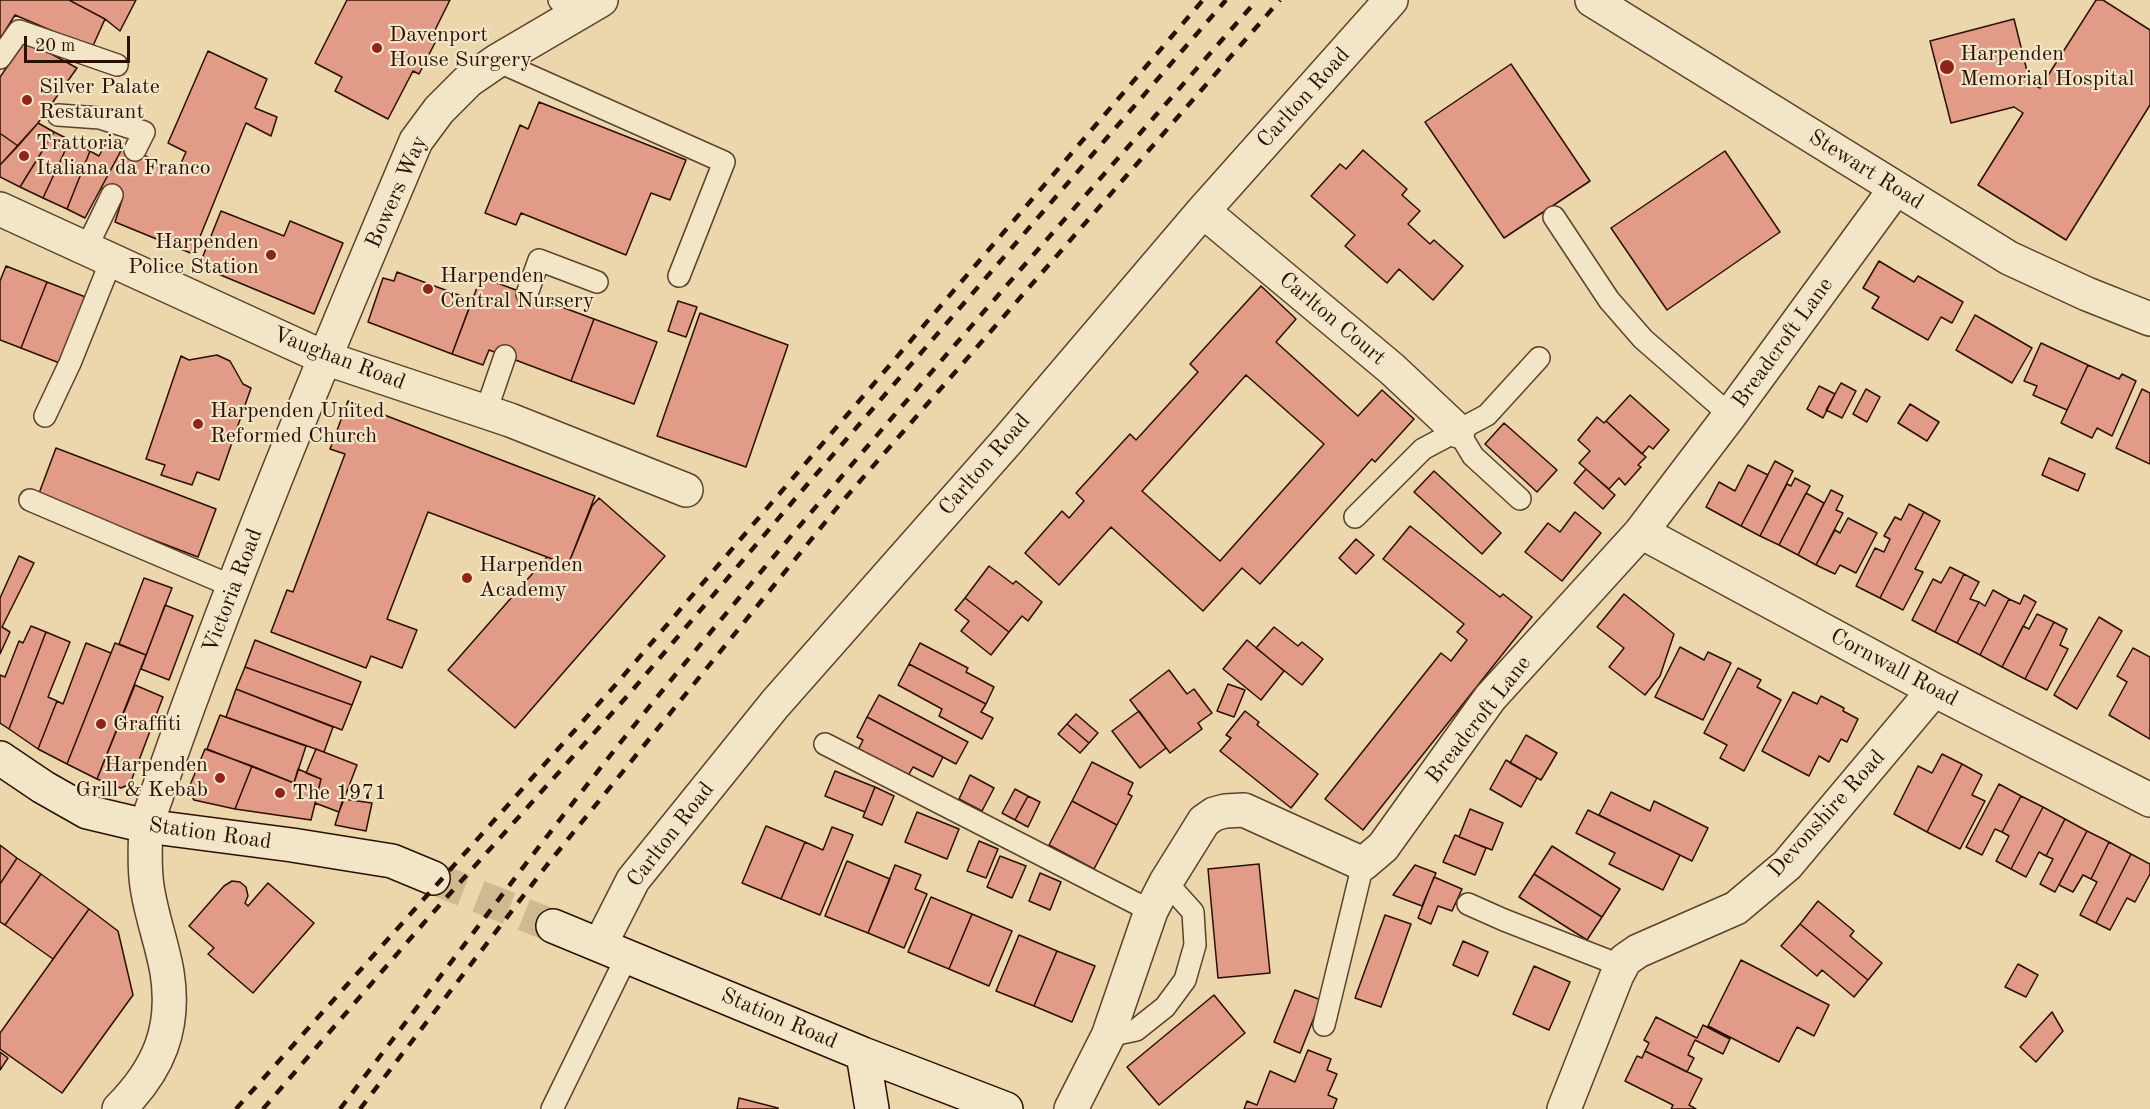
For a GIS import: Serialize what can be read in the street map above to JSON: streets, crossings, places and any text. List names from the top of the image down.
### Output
{
  "streets": {
    "street": [
      "Carlton Road",
      "Stewart Road",
      "Bowers Way",
      "Carlton Court",
      "Breadcroft Lane",
      "Vaughan Road",
      "Victoria Road",
      "Cornwall Road",
      "Devonshire Road",
      "Station Road"
    ]
  },
  "crossings": [
    ["Carlton Road", "Carlton Court"],
    ["Carlton Road", "Station Road"],
    ["Stewart Road", "Breadcroft Lane"],
    ["Bowers Way", "Vaughan Road"],
    ["Bowers Way", "Victoria Road"],
    ["Breadcroft Lane", "Cornwall Road"],
    ["Vaughan Road", "Victoria Road"],
    ["Victoria Road", "Station Road"],
    ["Cornwall Road", "Devonshire Road"]
  ],
  "places": [
    "Davenport House Surgery",
    "Harpenden Memorial Hospital",
    "Silver Palate Restaurant",
    "Trattoria Italiana da Franco",
    "Harpenden Police Station",
    "Harpenden Central Nursery",
    "Harpenden United Reformed Church",
    "Harpenden Academy",
    "Graffiti",
    "Harpenden Grill & Kebab",
    "The 1971"
  ],
  "scale_bar": "20 m"
}
